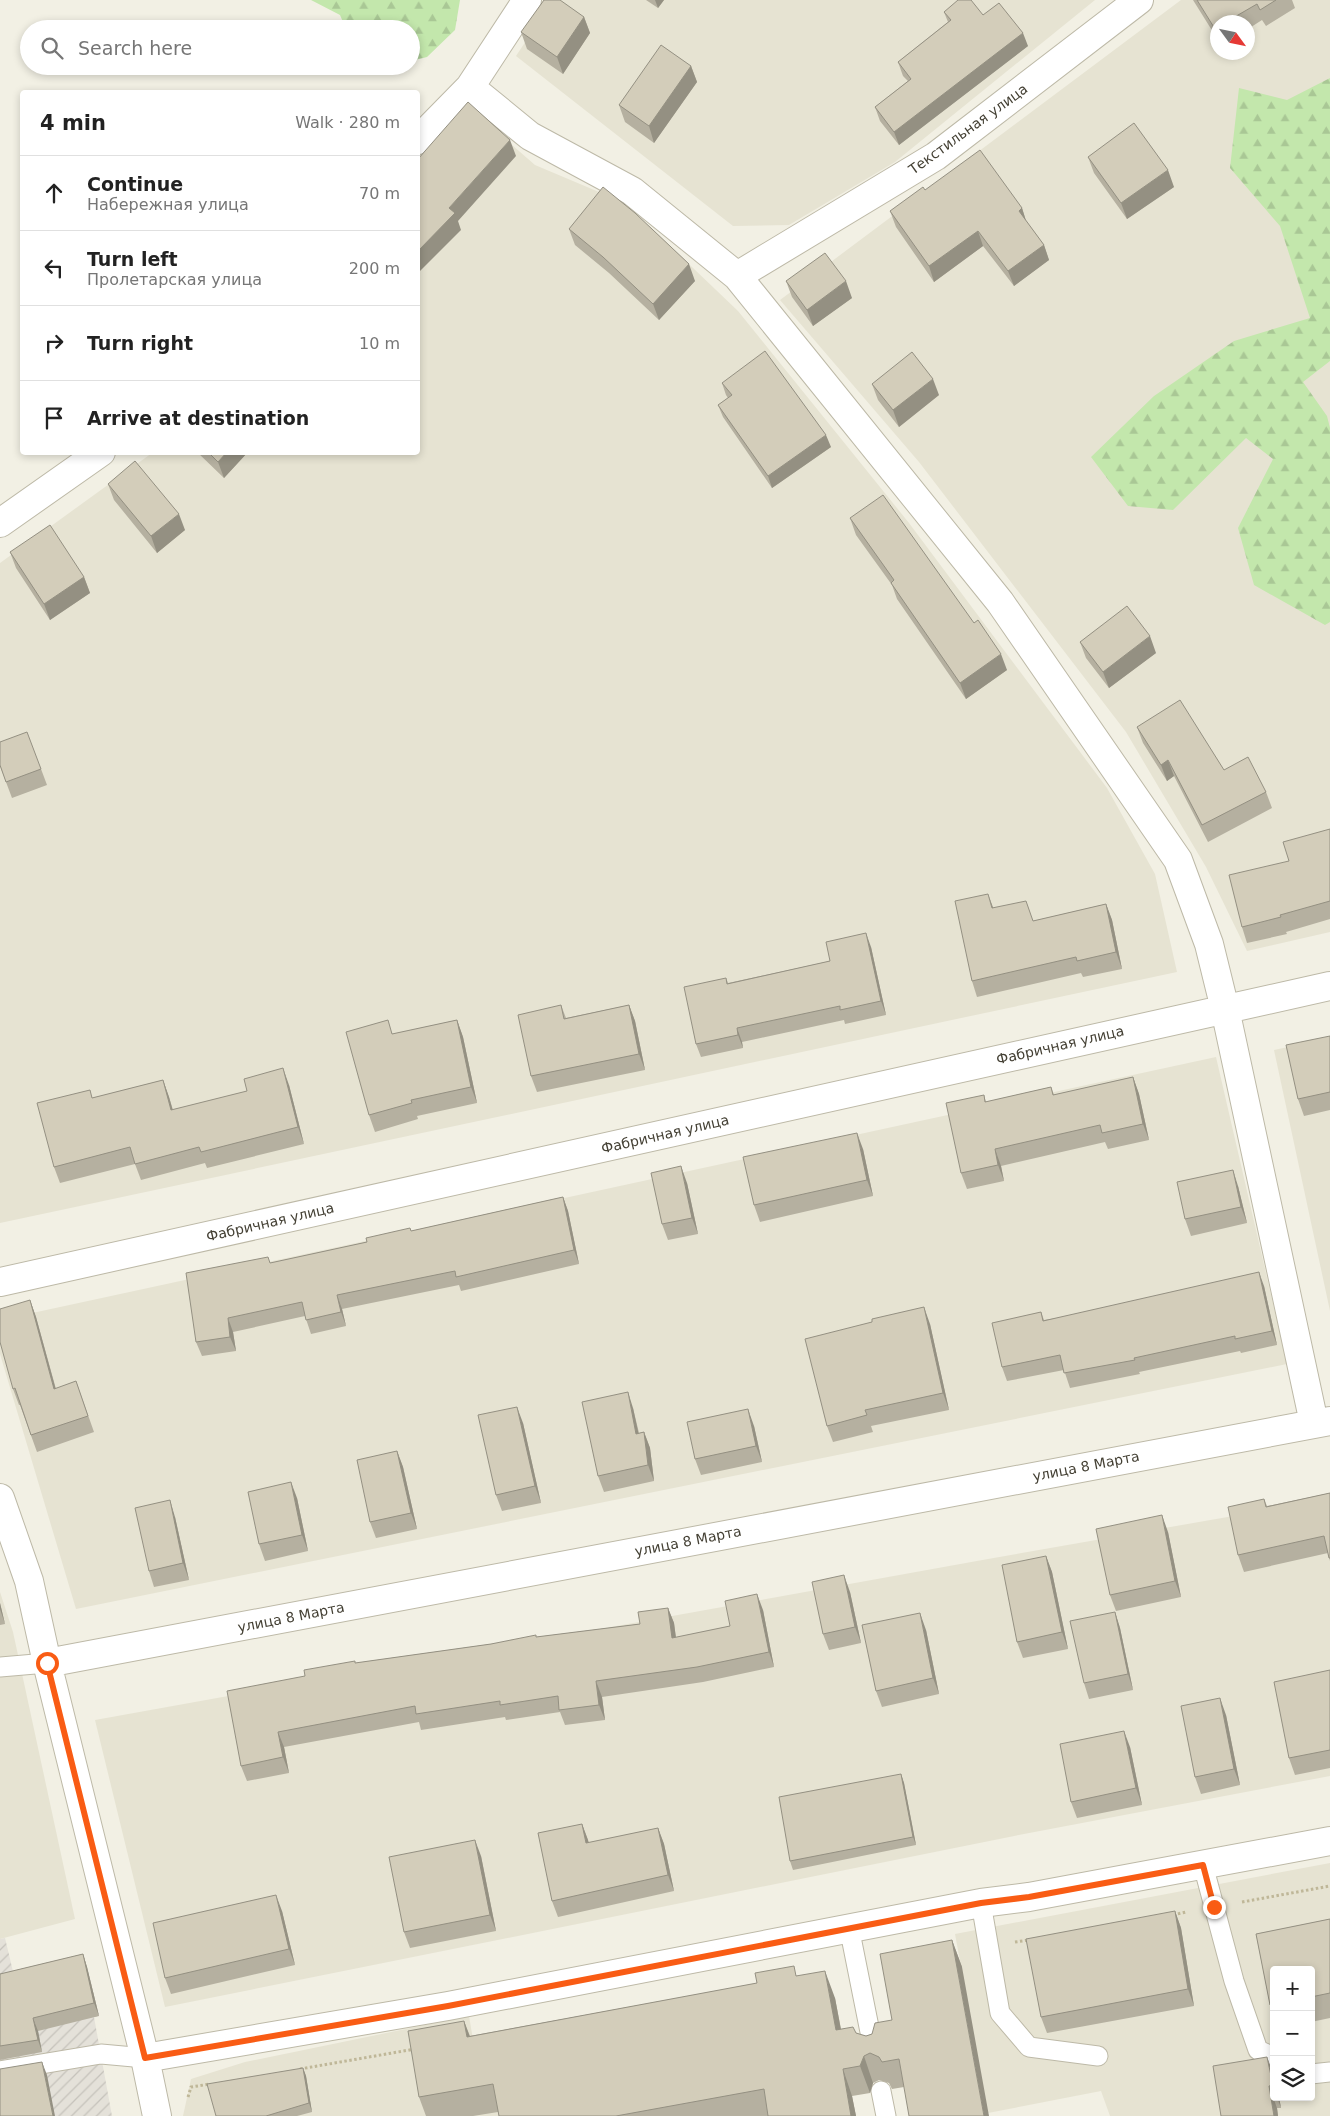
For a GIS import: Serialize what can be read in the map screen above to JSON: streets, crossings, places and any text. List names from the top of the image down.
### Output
{
  "streets": {
    "street": ["Текстильная улица", "Фабричная улица", "улица 8 Марта"]
  },
  "north": "bottom right",
  "page": {
    "search": "Search here",
    "heading": ["4 min", "Walk · 280 m"],
    "list": [
      ["Continue", "Набережная улица", "70 m"],
      ["Turn left", "Пролетарская улица", "200 m"],
      ["Turn right", "10 m"],
      "Arrive at destination"
    ],
    "map_buttons": ["+", "−"]
  }
}
